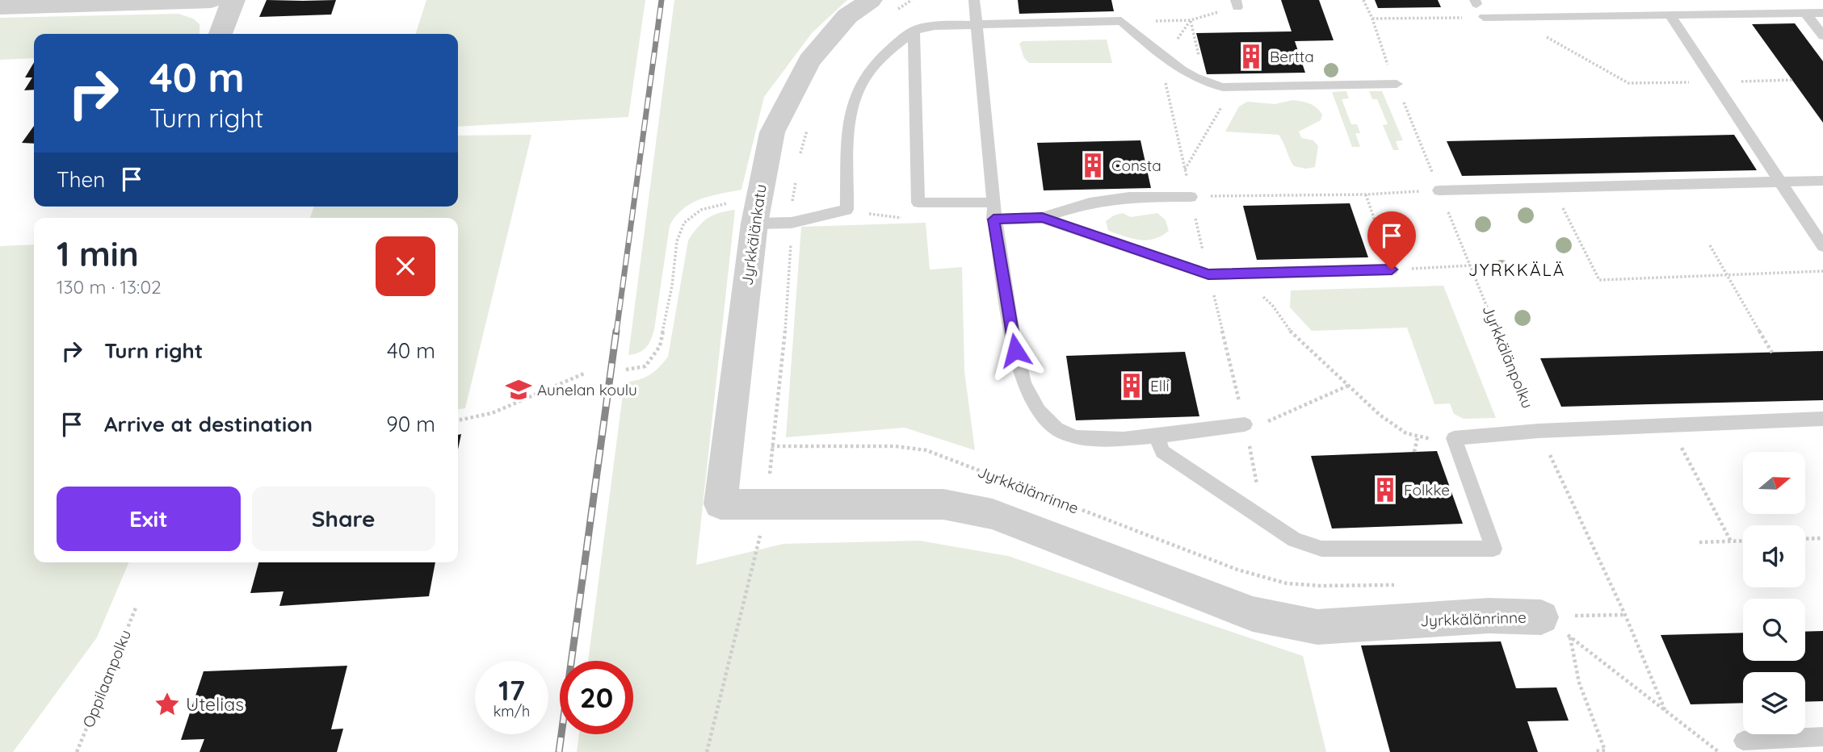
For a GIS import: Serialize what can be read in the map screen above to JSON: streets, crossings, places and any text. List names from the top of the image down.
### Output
{
  "streets": {
    "street": ["Jyrkkälänkatu", "Jyrkkälänrinne"],
    "path": ["Jyrkkälänpolku", "Oppilaanpolku"]
  },
  "crossings": [
    ["Jyrkkälänkatu", "Jyrkkälänrinne"]
  ],
  "districts": ["JYRKKÄLÄ"],
  "places": {
    "building": [
      "Bertta",
      "Consta",
      "Elli",
      "Folkke"
    ],
    "school or university": ["Aunelan koulu"],
    "place": ["Utelias"]
  },
  "north": "right",
  "page": {
    "turn": ["40 m", "Turn right"],
    "then": "Then",
    "heading": ["1 min", "130 m · 13:02"],
    "list": [
      {
        "name": "Turn right",
        "value": "40 m"
      },
      {
        "name": "Arrive at destination",
        "value": "90 m"
      }
    ],
    "buttons": ["Exit", "Share"],
    "speed": "17 km/h",
    "limit": "20"
  }
}
